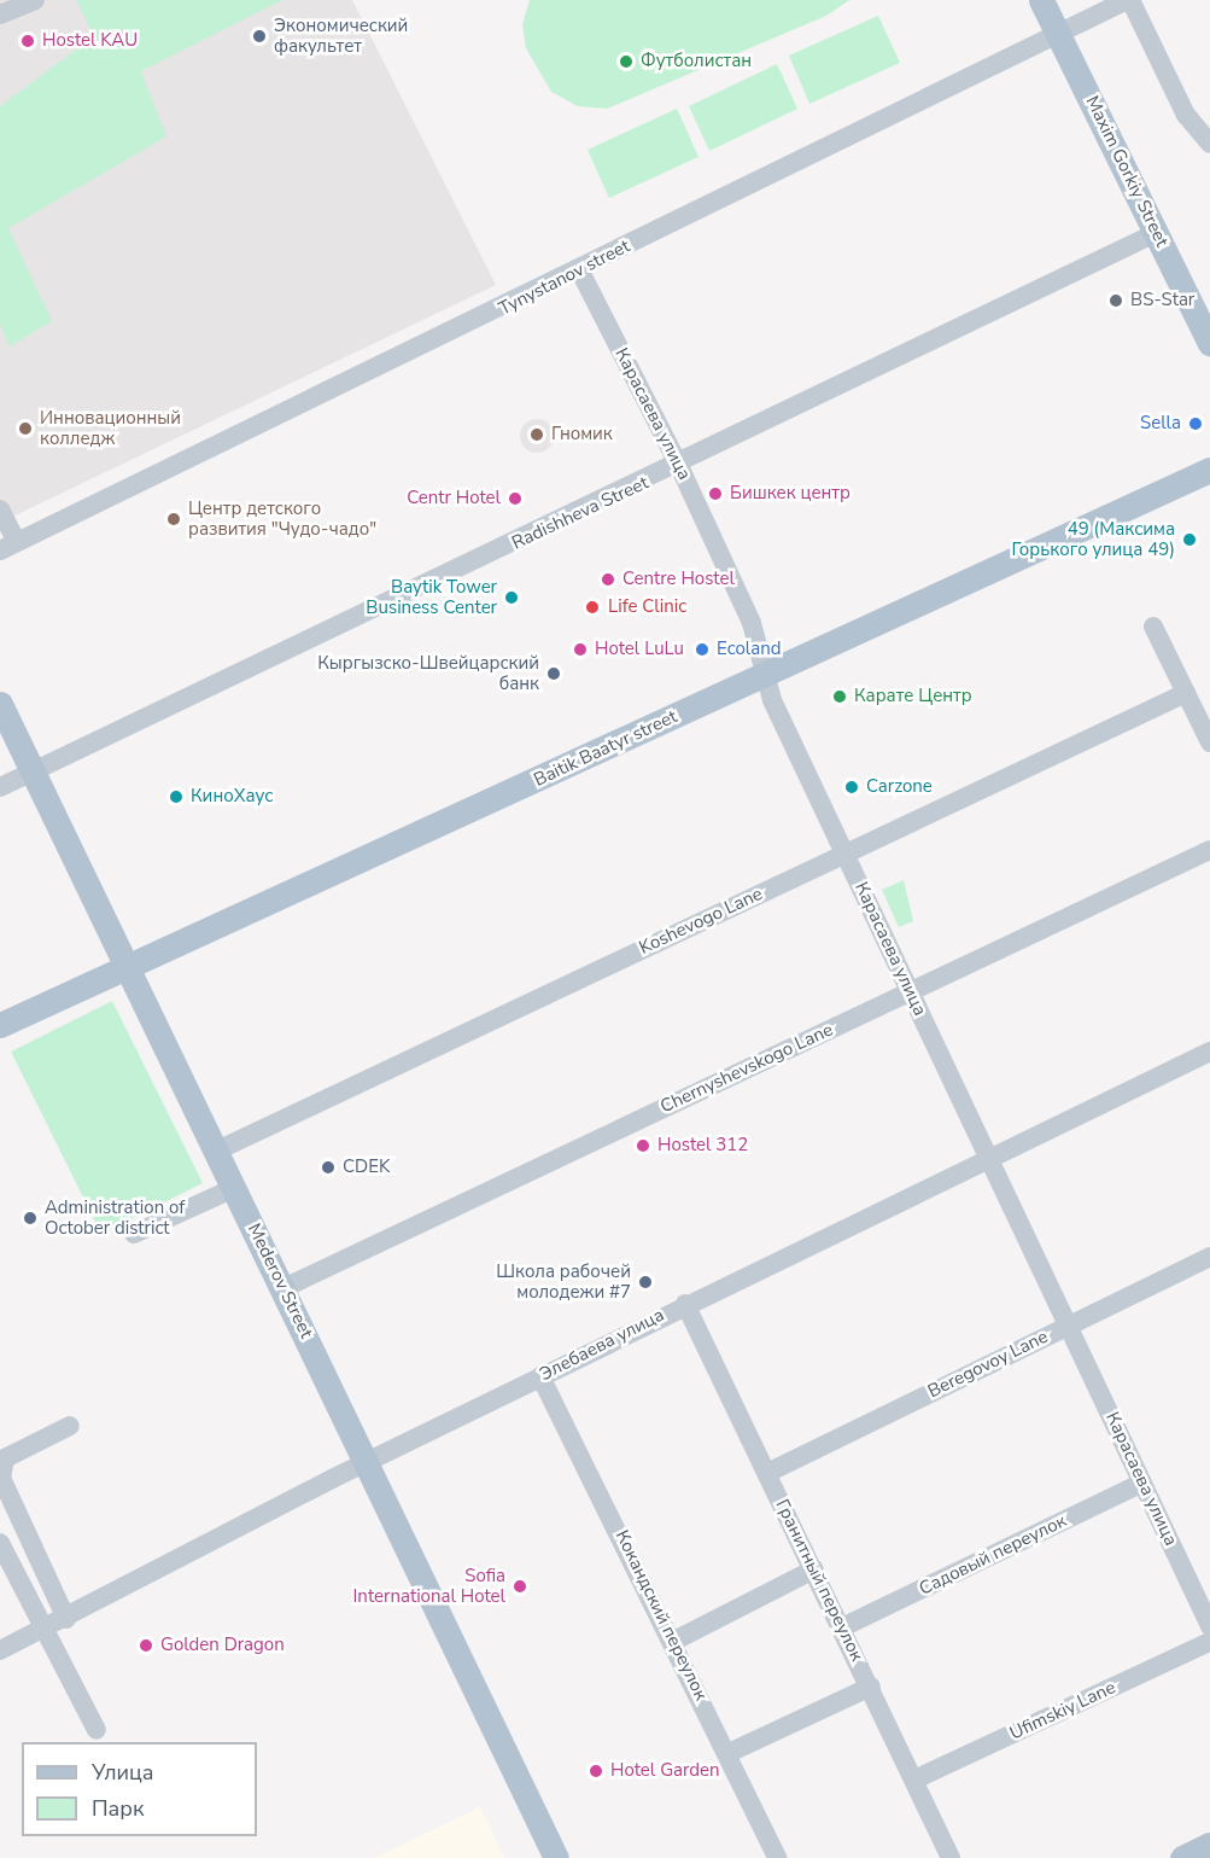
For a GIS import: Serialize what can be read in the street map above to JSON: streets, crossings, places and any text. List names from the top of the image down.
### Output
{
  "streets": {
    "main road": ["Maxim Gorkiy Street", "Baitik Baatyr street", "Mederov Street"],
    "street": [
      "Tynystanov street",
      "Карасаева улица",
      "Radishheva Street",
      "Koshevogo Lane",
      "Chernyshevskogo Lane",
      "Элебаева улица",
      "Beregovoy Lane",
      "Садовый переулок",
      "Гранитный переулок",
      "Кокандский переулок",
      "Ufimskiy Lane"
    ]
  },
  "crossings": [
    ["Maxim Gorkiy Street", "Tynystanov street"],
    ["Maxim Gorkiy Street", "Radishheva Street"],
    ["Tynystanov street", "Карасаева улица"],
    ["Карасаева улица", "Radishheva Street"],
    ["Карасаева улица", "Baitik Baatyr street"],
    ["Карасаева улица", "Koshevogo Lane"],
    ["Карасаева улица", "Chernyshevskogo Lane"],
    ["Карасаева улица", "Элебаева улица"],
    ["Карасаева улица", "Beregovoy Lane"],
    ["Карасаева улица", "Садовый переулок"],
    ["Radishheva Street", "Mederov Street"],
    ["Baitik Baatyr street", "Mederov Street"],
    ["Koshevogo Lane", "Mederov Street"],
    ["Chernyshevskogo Lane", "Mederov Street"],
    ["Mederov Street", "Элебаева улица"],
    ["Элебаева улица", "Гранитный переулок"],
    ["Элебаева улица", "Кокандский переулок"],
    ["Beregovoy Lane", "Гранитный переулок"],
    ["Садовый переулок", "Гранитный переулок"],
    ["Гранитный переулок", "Ufimskiy Lane"]
  ],
  "places": [
    "Экономический факультет",
    "Hostel KAU",
    "Футболистан",
    "BS-Star",
    "Sella",
    "Инновационный колледж",
    "Гномик",
    "Бишкек центр",
    "Centr Hotel",
    "Центр детского развития \"Чудо-чадо\"",
    "49 (Максима Горького улица 49)",
    "Centre Hostel",
    "Baytik Tower Business Center",
    "Life Clinic",
    "Hotel LuLu",
    "Ecoland",
    "Кыргызско-Швейцарский банк",
    "Карате Центр",
    "Carzone",
    "КиноХаус",
    "Hostel 312",
    "CDEK",
    "Administration of October district",
    "Школа рабочей молодежи #7",
    "Sofia International Hotel",
    "Golden Dragon",
    "Hotel Garden"
  ],
  "legend": ["Улица", "Парк"]
}
